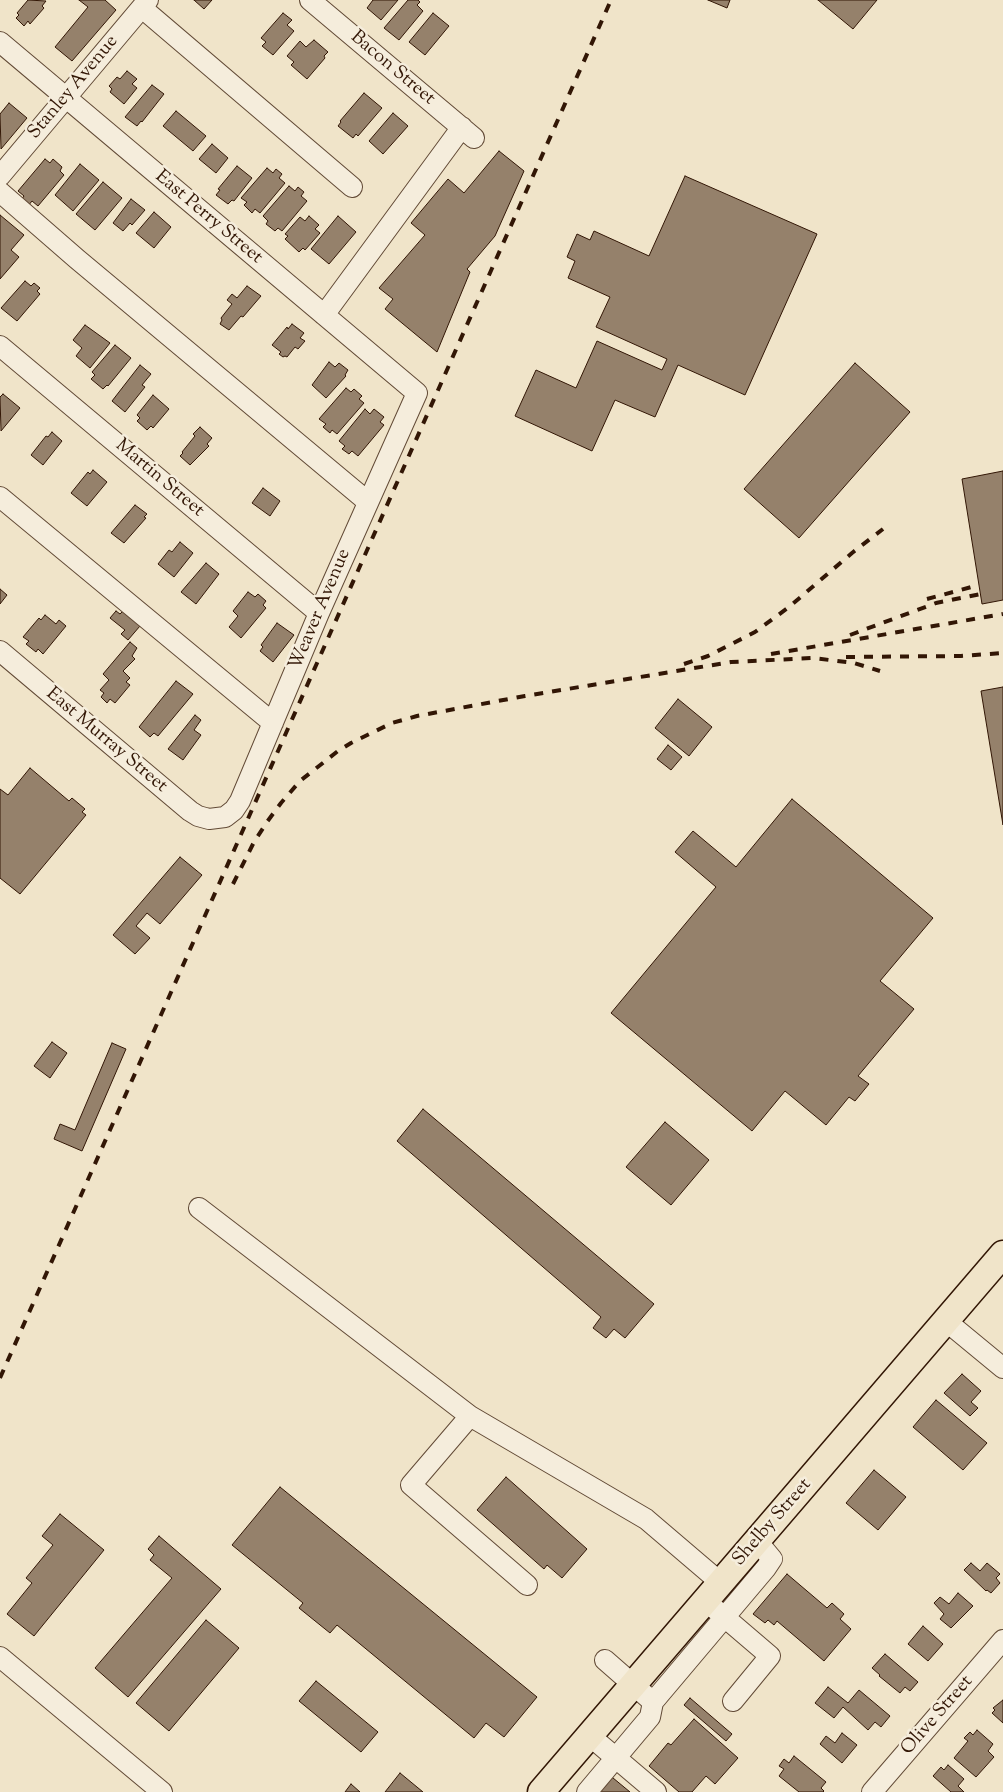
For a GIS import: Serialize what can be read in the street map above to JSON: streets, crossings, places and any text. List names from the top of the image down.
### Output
{
  "streets": {
    "main road": ["Shelby Street"],
    "street": [
      "Bacon Street",
      "Stanley Avenue",
      "East Perry Street",
      "Martin Street",
      "Weaver Avenue",
      "East Murray Street",
      "Olive Street"
    ]
  },
  "crossings": [
    ["Bacon Street", "East Perry Street"],
    ["Stanley Avenue", "East Perry Street"],
    ["East Perry Street", "Weaver Avenue"],
    ["Martin Street", "Weaver Avenue"],
    ["Weaver Avenue", "East Murray Street"]
  ]
}
